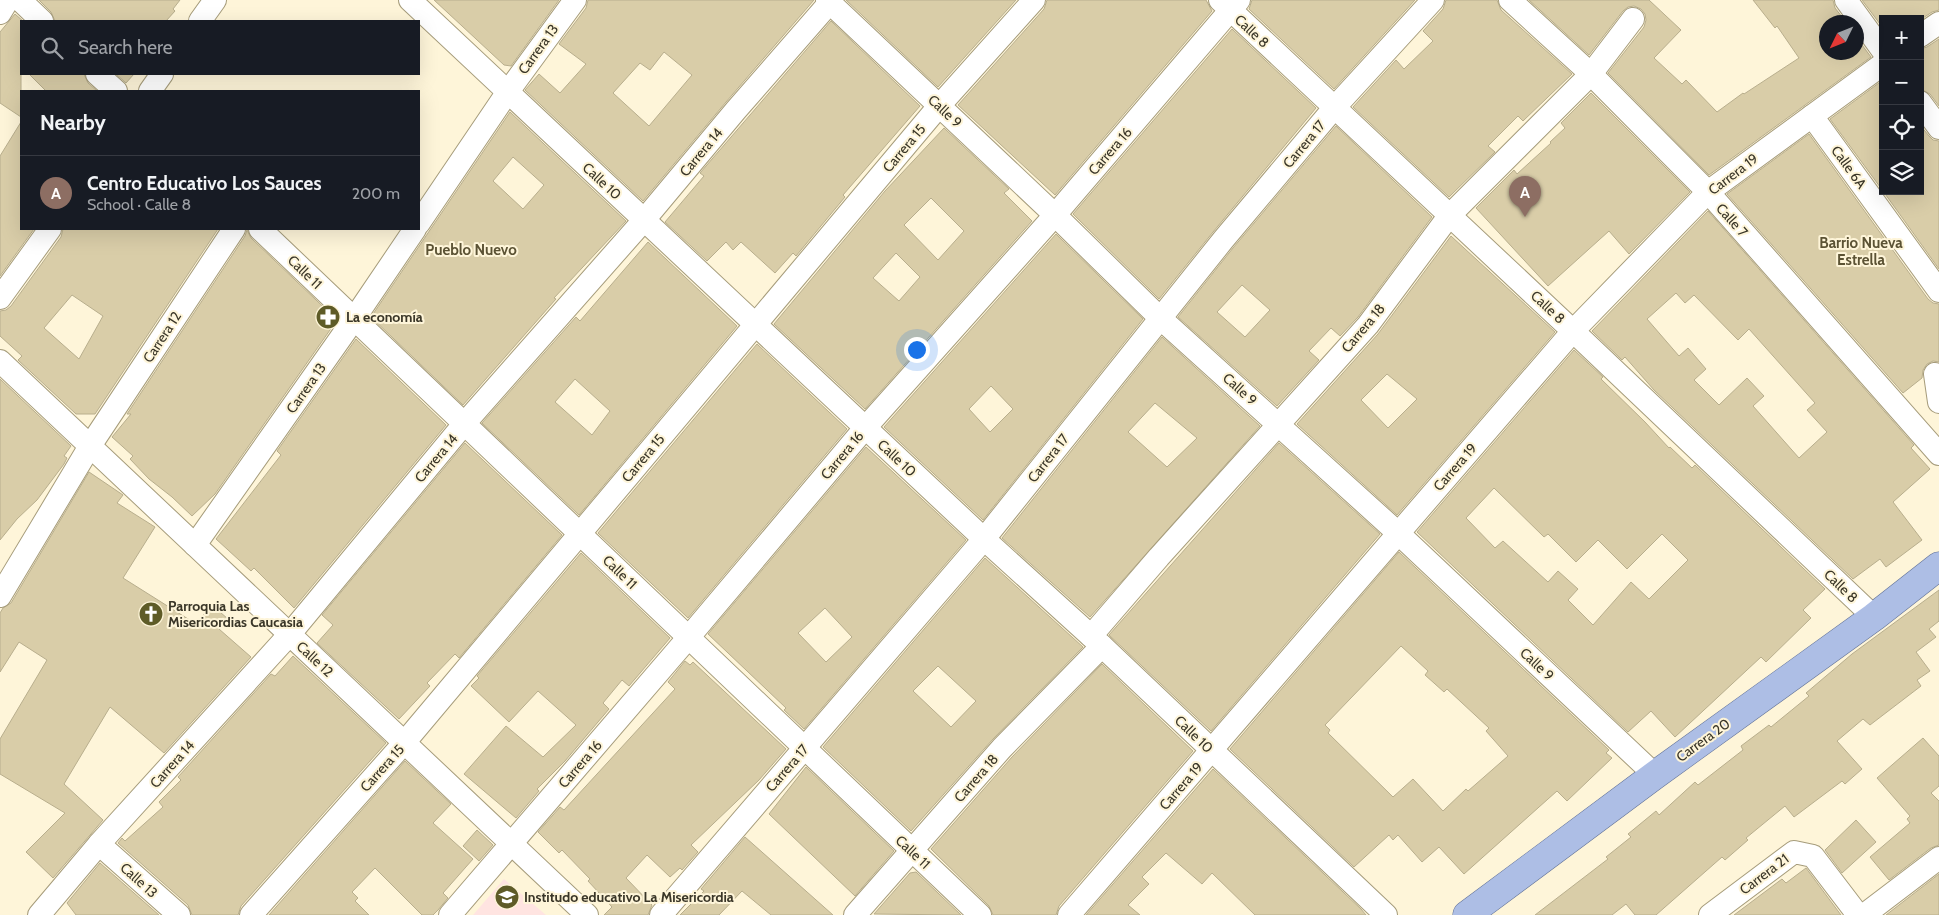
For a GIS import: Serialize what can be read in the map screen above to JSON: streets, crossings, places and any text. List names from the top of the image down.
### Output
{
  "streets": {
    "main road": ["Carrera 20"],
    "street": [
      "Calle 8",
      "Carrera 13",
      "Calle 9",
      "Carrera 17",
      "Carrera 15",
      "Carrera 16",
      "Carrera 14",
      "Calle 6A",
      "Carrera 19",
      "Calle 10",
      "Calle 7",
      "Calle 11",
      "Carrera 18",
      "Carrera 12",
      "Calle 12",
      "Carrera 21",
      "Calle 13"
    ]
  },
  "crossings": [
    ["Calle 8", "Carrera 17"],
    ["Calle 8", "Carrera 16"],
    ["Calle 8", "Carrera 19"],
    ["Calle 8", "Carrera 18"],
    ["Calle 8", "Carrera 20"],
    ["Carrera 13", "Calle 10"],
    ["Carrera 13", "Calle 11"],
    ["Carrera 13", "Calle 12"],
    ["Calle 9", "Carrera 17"],
    ["Calle 9", "Carrera 15"],
    ["Calle 9", "Carrera 16"],
    ["Calle 9", "Carrera 14"],
    ["Calle 9", "Carrera 19"],
    ["Calle 9", "Carrera 18"],
    ["Calle 9", "Carrera 20"],
    ["Carrera 17", "Calle 10"],
    ["Carrera 17", "Calle 11"],
    ["Carrera 15", "Calle 10"],
    ["Carrera 15", "Calle 11"],
    ["Carrera 15", "Calle 12"],
    ["Carrera 16", "Calle 10"],
    ["Carrera 16", "Calle 11"],
    ["Carrera 16", "Calle 12"],
    ["Carrera 14", "Calle 10"],
    ["Carrera 14", "Calle 11"],
    ["Carrera 14", "Calle 12"],
    ["Carrera 14", "Calle 13"],
    ["Calle 6A", "Carrera 19"],
    ["Carrera 19", "Calle 10"],
    ["Carrera 19", "Calle 7"],
    ["Calle 10", "Carrera 18"],
    ["Calle 7", "Carrera 18"],
    ["Calle 11", "Carrera 18"],
    ["Carrera 12", "Calle 12"]
  ],
  "districts": ["Barrio Nueva Estrella", "Pueblo Nuevo"],
  "places": {
    "pharmacy": ["La economía"],
    "church": ["Parroquia Las Misericordias Caucasia"],
    "school or university": ["Institudo educativo La Misericordia"]
  },
  "north": "bottom left",
  "page": {
    "map_buttons": ["+", "−"],
    "search": "Search here",
    "heading": "Nearby",
    "list": [
      {
        "mark": "A",
        "name": "Centro Educativo Los Sauces",
        "note": "School · Calle 8",
        "value": "200 m"
      }
    ],
    "pins": "A"
  }
}
